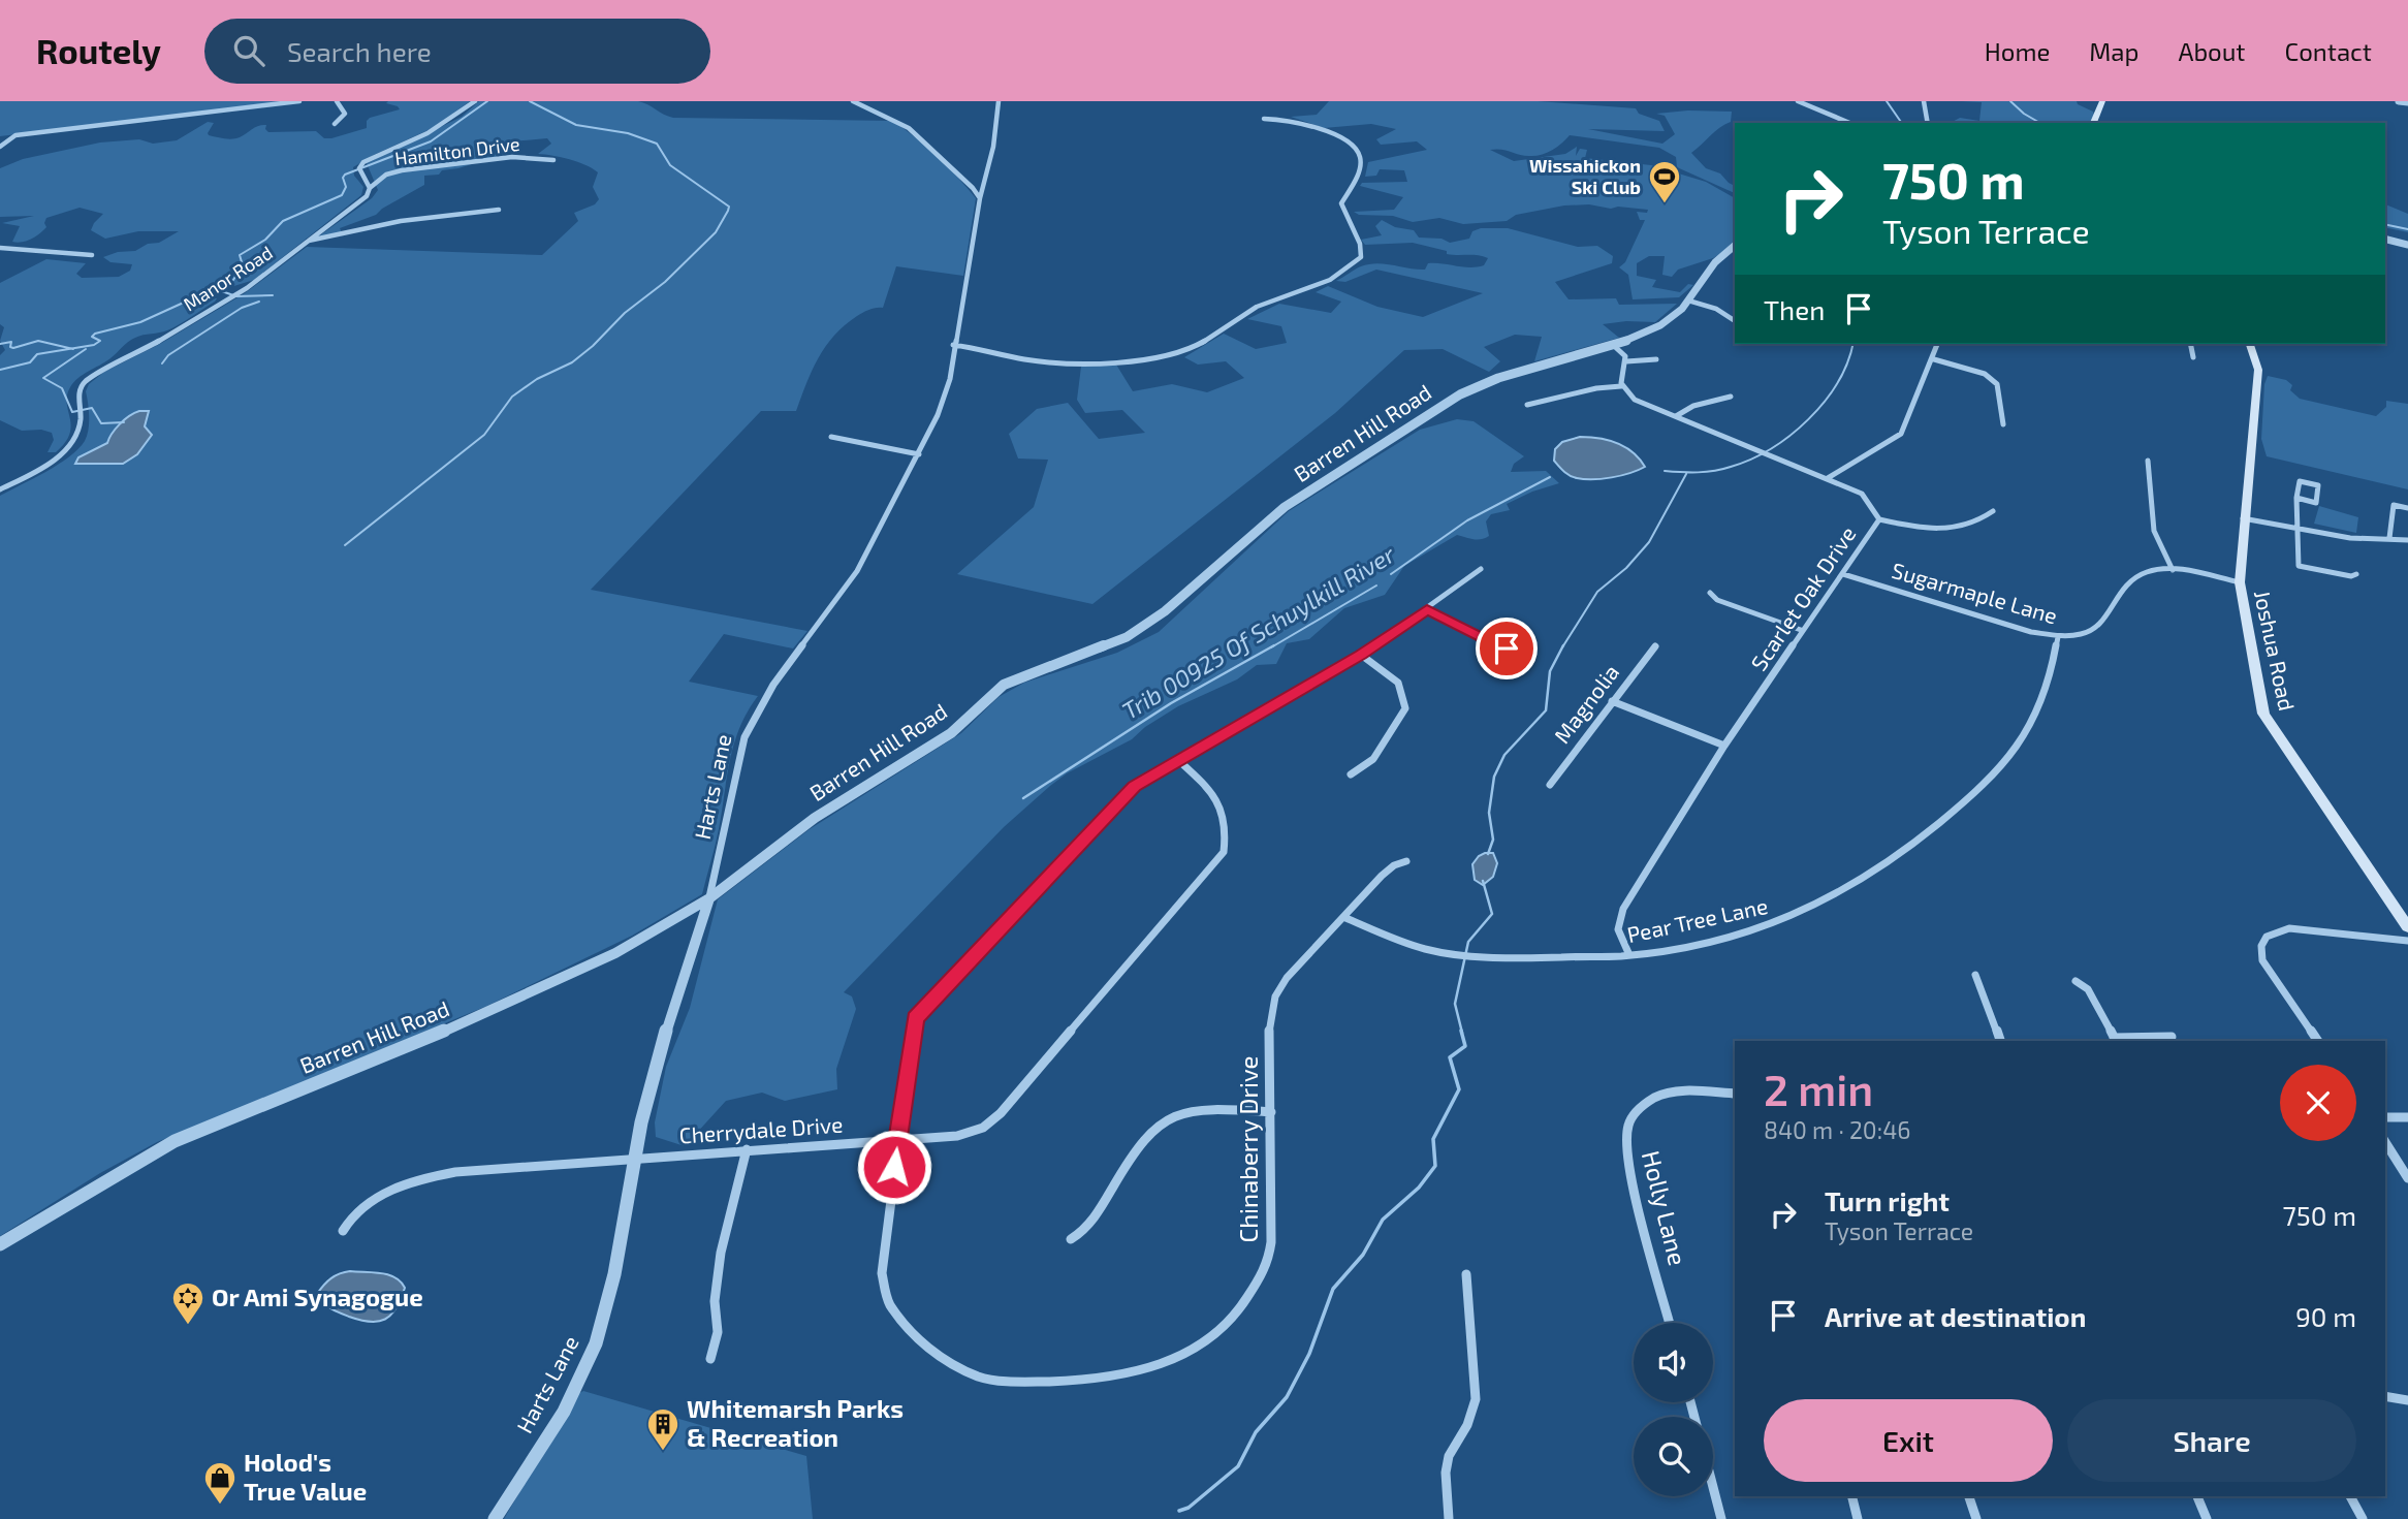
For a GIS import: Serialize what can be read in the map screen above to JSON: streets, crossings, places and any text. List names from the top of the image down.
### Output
{
  "streets": {
    "main road": ["Joshua Road"],
    "street": [
      "Hamilton Drive",
      "Manor Road",
      "Barren Hill Road",
      "Sugarmaple Lane",
      "Scarlet Oak Drive",
      "Magnolia",
      "Harts Lane",
      "Pear Tree Lane",
      "Cherrydale Drive",
      "Chinaberry Drive",
      "Holly Lane"
    ]
  },
  "crossings": [
    ["Hamilton Drive", "Manor Road"],
    ["Barren Hill Road", "Harts Lane"],
    ["Sugarmaple Lane", "Scarlet Oak Drive"],
    ["Sugarmaple Lane", "Joshua Road"],
    ["Sugarmaple Lane", "Pear Tree Lane"],
    ["Scarlet Oak Drive", "Pear Tree Lane"],
    ["Harts Lane", "Cherrydale Drive"],
    ["Pear Tree Lane", "Chinaberry Drive"],
    ["Cherrydale Drive", "Chinaberry Drive"]
  ],
  "water": ["Trib 00925 Of Schuylkill River"],
  "places": {
    "sports": ["Wissahickon Ski Club"],
    "synagogue": ["Or Ami Synagogue"],
    "building": ["Whitemarsh Parks & Recreation"],
    "shop": ["Holod's True Value"]
  },
  "page": {
    "header": "Routely",
    "search": "Search here",
    "nav": [
      "Home",
      "Map",
      "About",
      "Contact"
    ],
    "turn": ["750 m", "Tyson Terrace"],
    "then": "Then",
    "heading": ["2 min", "840 m · 20:46"],
    "list": [
      {
        "name": "Turn right",
        "note": "Tyson Terrace",
        "value": "750 m"
      },
      {
        "name": "Arrive at destination",
        "value": "90 m"
      }
    ],
    "buttons": ["Exit", "Share"]
  }
}
